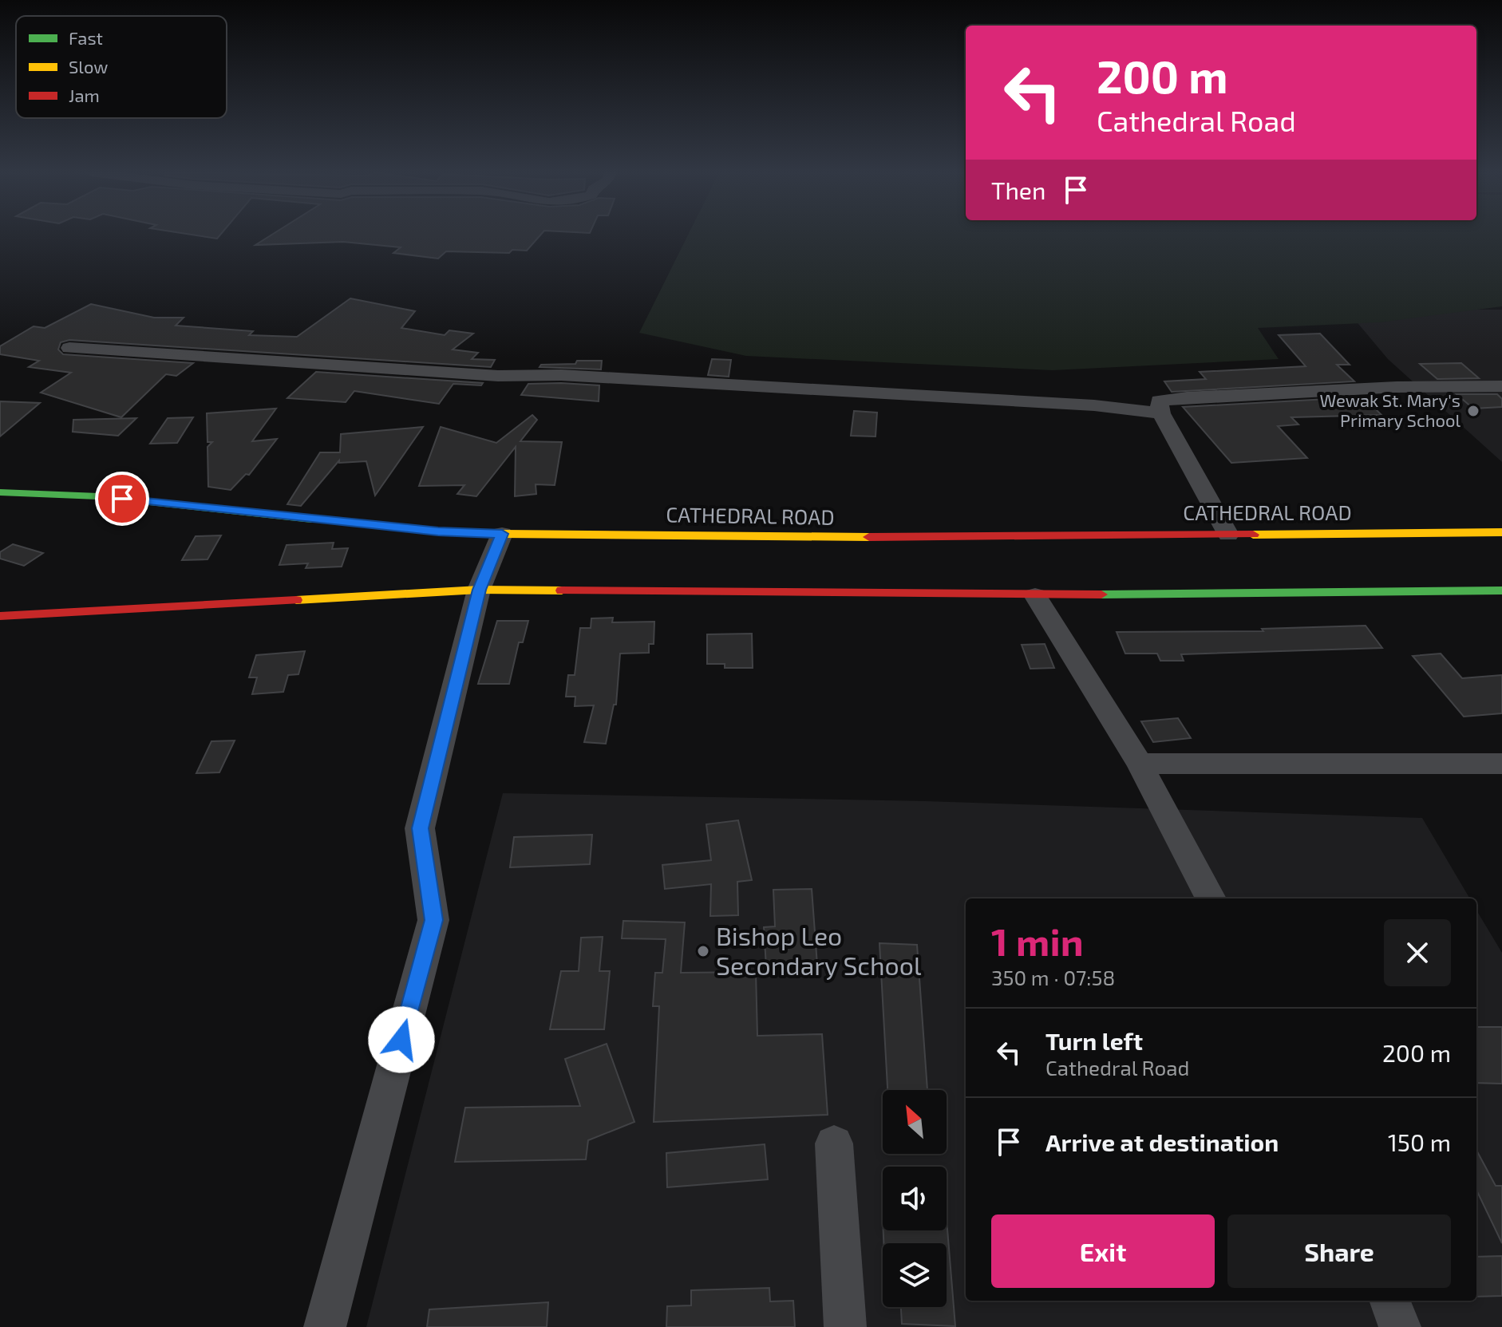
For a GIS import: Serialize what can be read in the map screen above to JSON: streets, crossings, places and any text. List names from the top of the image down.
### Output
{
  "streets": {
    "main road": ["CATHEDRAL ROAD"]
  },
  "places": ["Wewak St. Mary's Primary School", "Bishop Leo Secondary School"],
  "legend": ["Fast", "Slow", "Jam"],
  "north": "top left",
  "page": {
    "turn": ["200 m", "Cathedral Road"],
    "then": "Then",
    "heading": ["1 min", "350 m · 07:58"],
    "list": [
      {
        "name": "Turn left",
        "note": "Cathedral Road",
        "value": "200 m"
      },
      {
        "name": "Arrive at destination",
        "value": "150 m"
      }
    ],
    "buttons": ["Exit", "Share"]
  }
}
